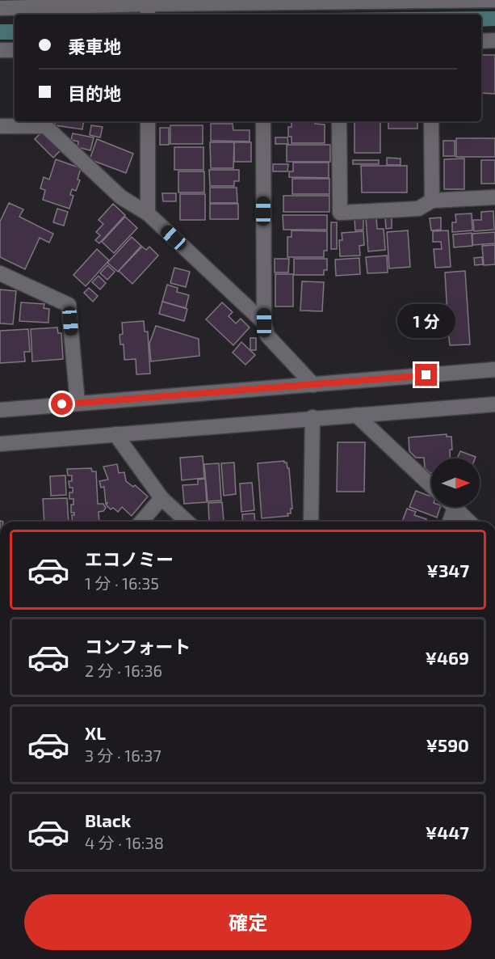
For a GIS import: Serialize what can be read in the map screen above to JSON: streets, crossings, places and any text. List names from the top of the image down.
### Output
{
  "north": "right",
  "page": {
    "banner": ["乗車地", "目的地"],
    "bubble": "1 分",
    "list": [
      {
        "name": "エコノミー",
        "note": "1 分 · 16:35",
        "value": "¥347"
      },
      {
        "name": "コンフォート",
        "note": "2 分 · 16:36",
        "value": "¥469"
      },
      {
        "name": "XL",
        "note": "3 分 · 16:37",
        "value": "¥590"
      },
      {
        "name": "Black",
        "note": "4 分 · 16:38",
        "value": "¥447"
      }
    ],
    "buttons": "確定"
  }
}
